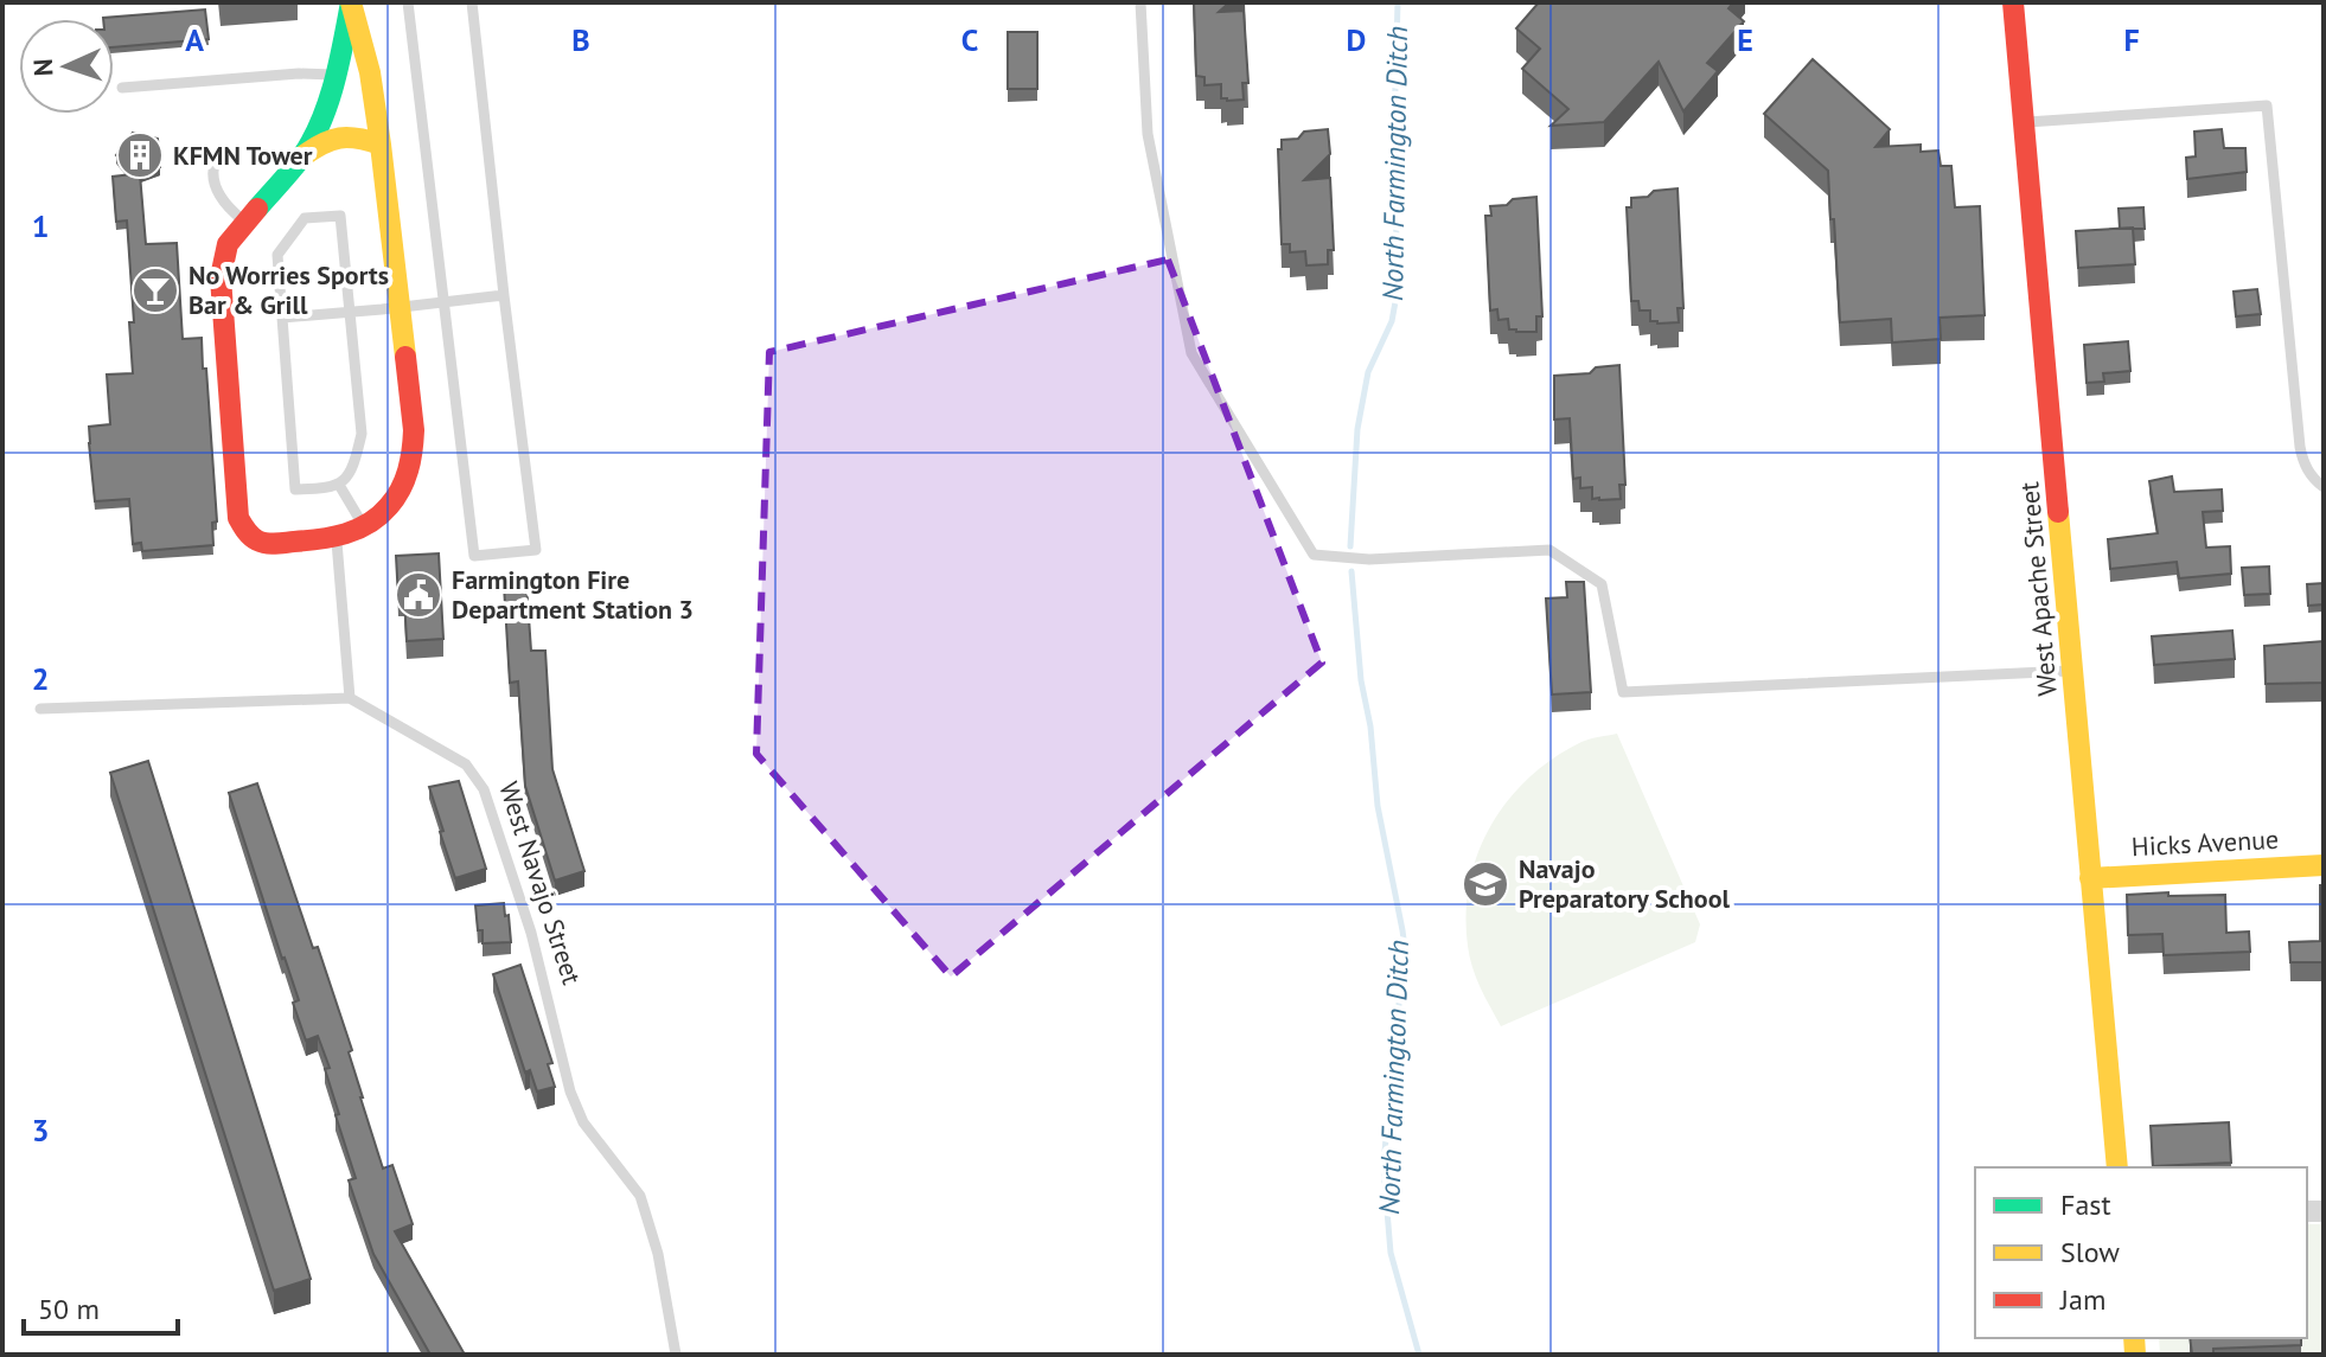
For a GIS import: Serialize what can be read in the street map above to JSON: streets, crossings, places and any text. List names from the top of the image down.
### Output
{
  "streets": {
    "street": ["West Apache Street", "Hicks Avenue"],
    "lane": ["West Navajo Street"]
  },
  "crossings": [
    ["West Apache Street", "Hicks Avenue"]
  ],
  "water": ["North Farmington Ditch"],
  "places": {
    "building": ["KFMN Tower"],
    "bar": ["No Worries Sports Bar & Grill"],
    "public building": ["Farmington Fire Department Station 3"],
    "school or university": ["Navajo Preparatory School"]
  },
  "legend": ["Fast", "Slow", "Jam"],
  "scale_bar": "50 m",
  "north": "left",
  "grid": {
    "columns": [
      "A",
      "B",
      "C",
      "D",
      "E",
      "F"
    ],
    "rows": ["1", "2", "3"]
  }
}
